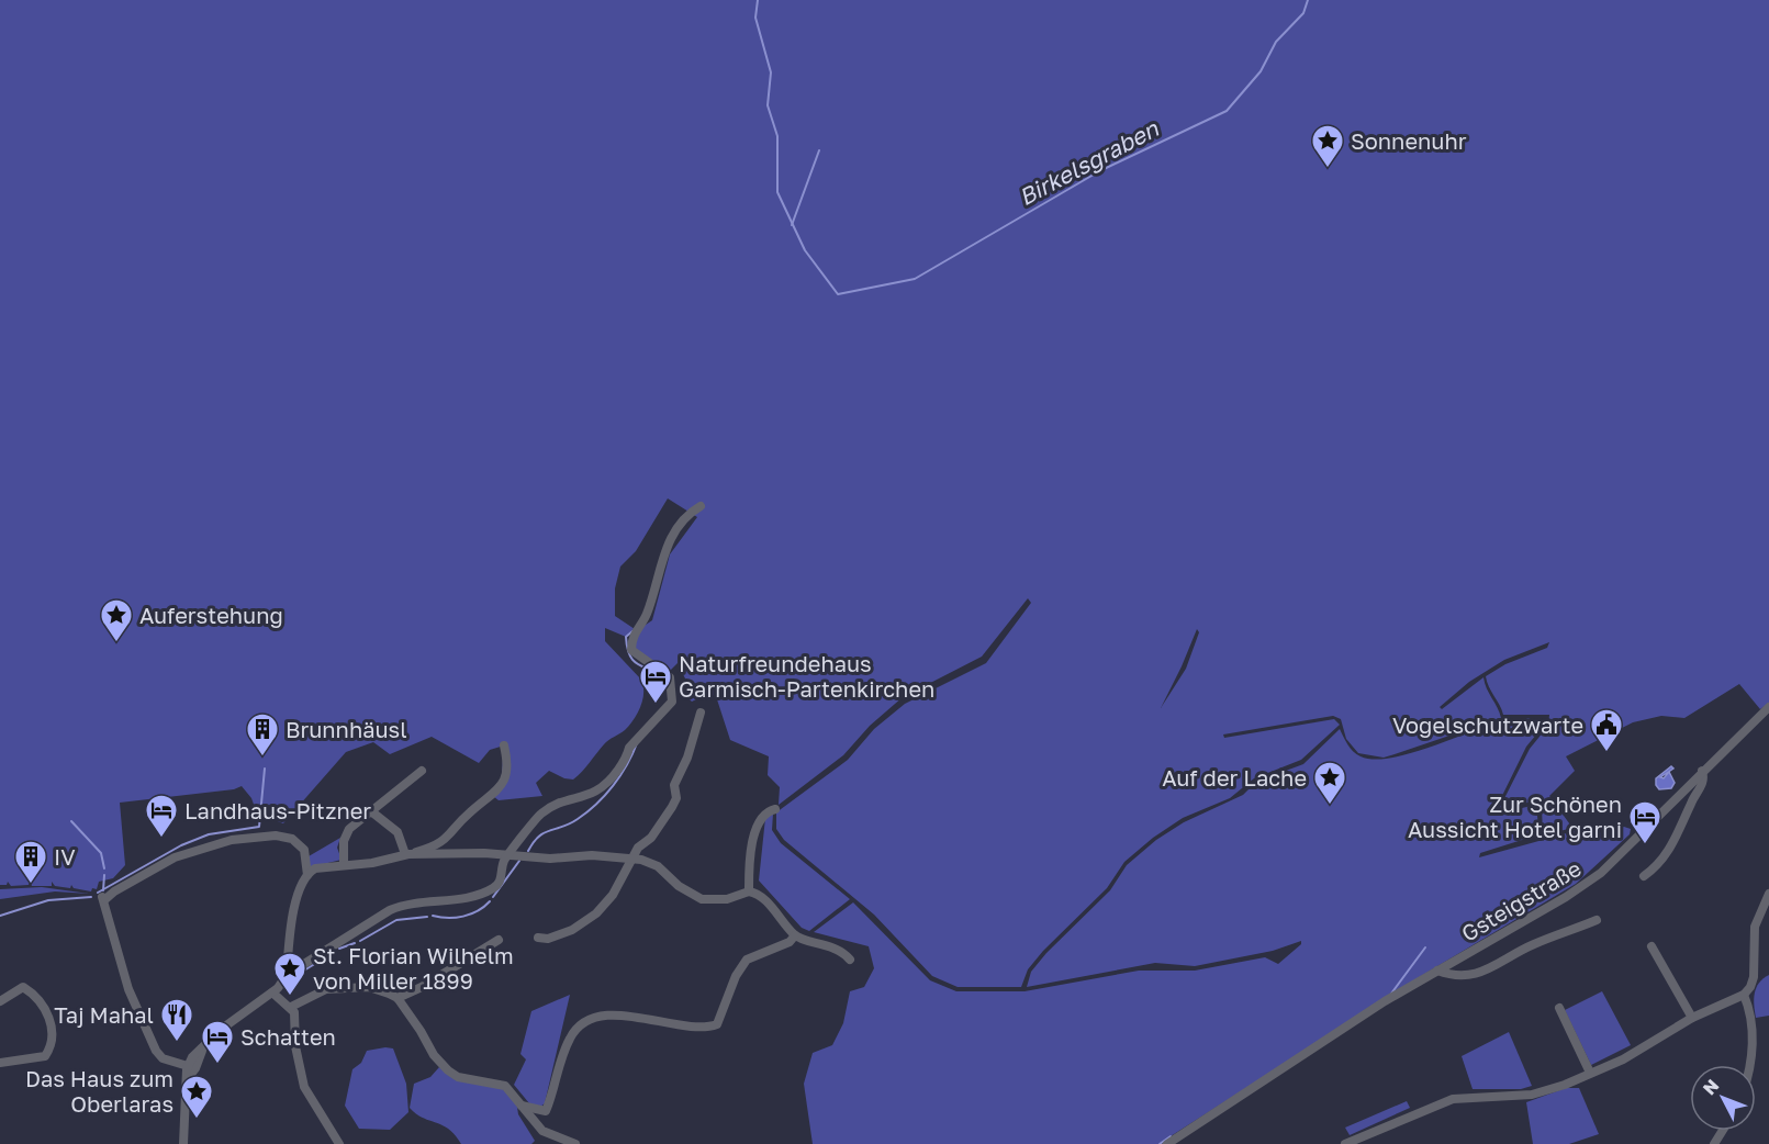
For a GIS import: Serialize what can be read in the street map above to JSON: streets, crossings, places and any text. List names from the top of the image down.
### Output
{
  "streets": {
    "street": ["Gsteigstraße"]
  },
  "water": ["Birkelsgraben"],
  "places": {
    "place": [
      "Sonnenuhr",
      "Auferstehung",
      "Auf der Lache",
      "St. Florian Wilhelm von Miller 1899",
      "Das Haus zum Oberlaras"
    ],
    "hotel": [
      "Naturfreundehaus Garmisch-Partenkirchen",
      "Landhaus-Pitzner",
      "Zur Schönen Aussicht Hotel garni",
      "Schatten"
    ],
    "public building": ["Vogelschutzwarte"],
    "building": ["Brunnhäusl", "IV"],
    "restaurant": ["Taj Mahal"]
  },
  "north": "top left"
}
